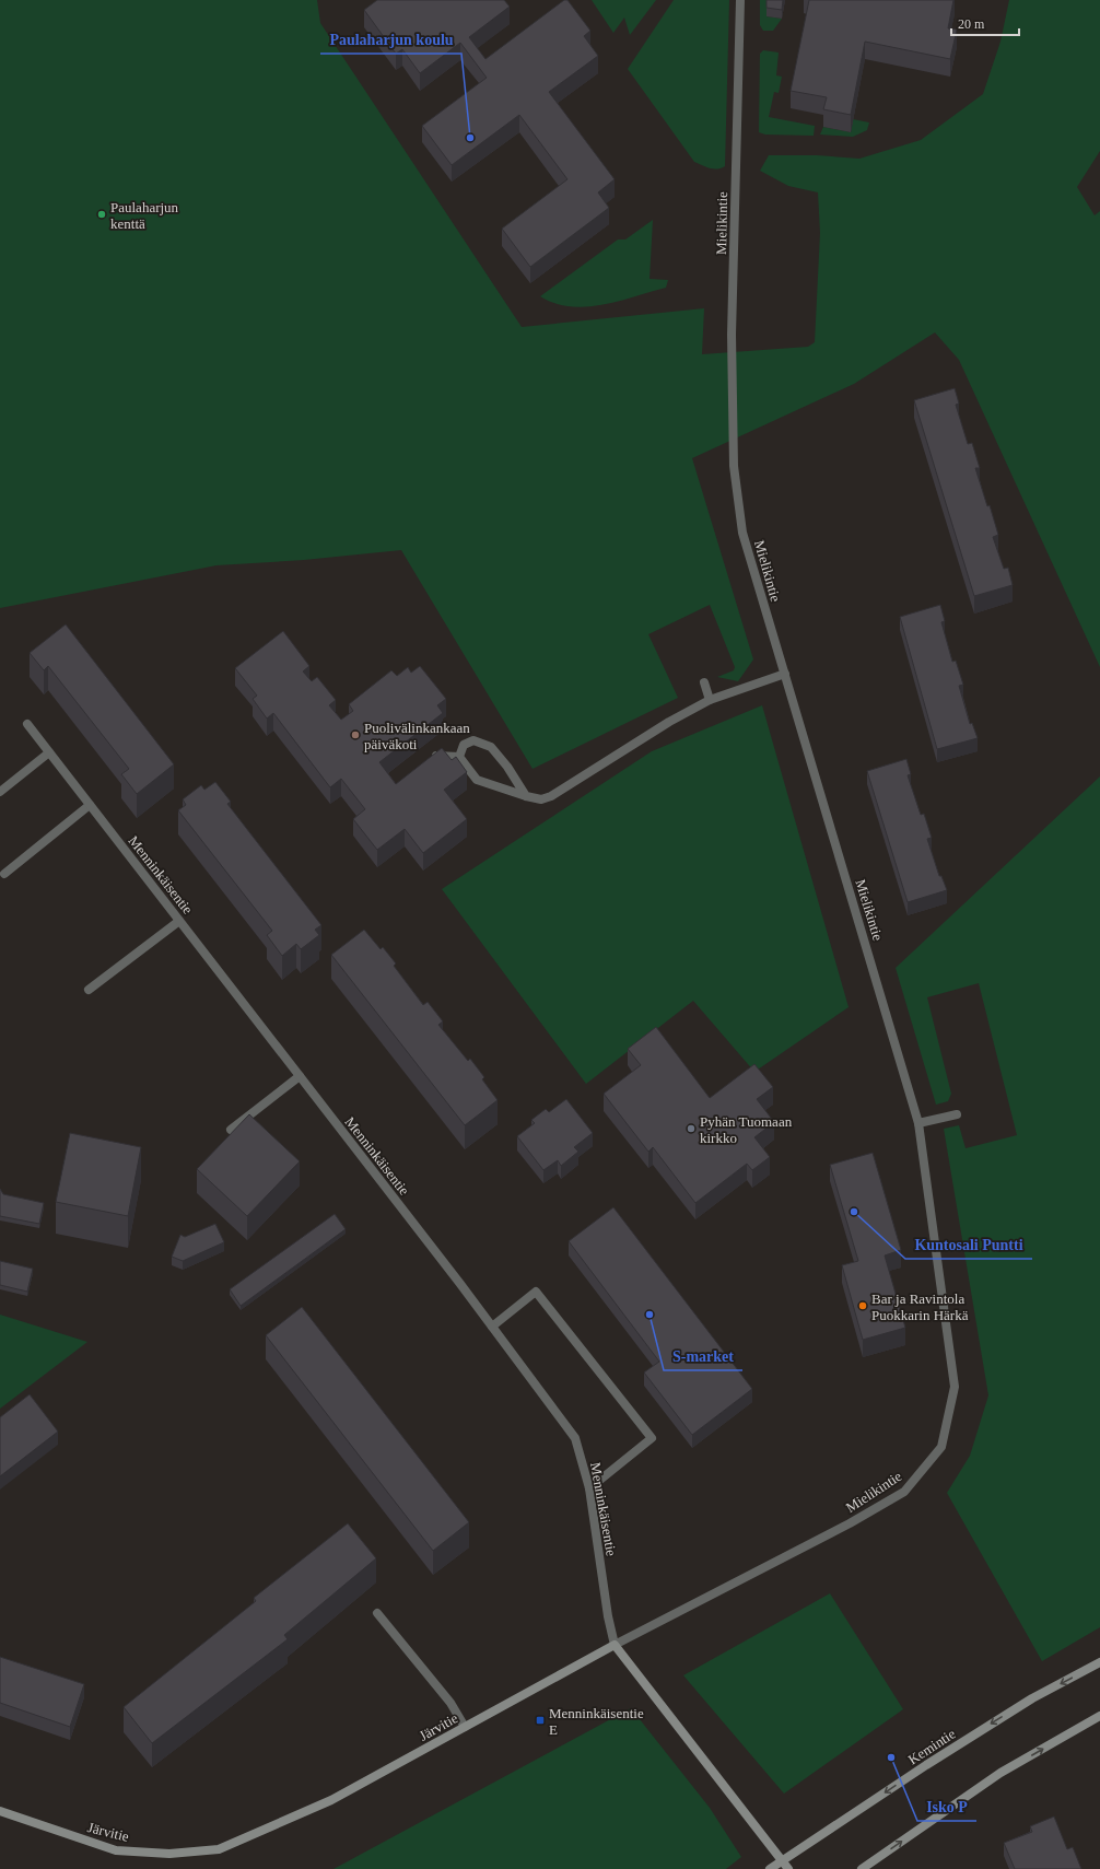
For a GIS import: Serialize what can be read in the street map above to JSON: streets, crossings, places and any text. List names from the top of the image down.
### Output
{
  "streets": {
    "street": [
      "Mielikintie",
      "Menninkäisentie",
      "Järvitie",
      "Kemintie"
    ]
  },
  "crossings": [
    ["Mielikintie", "Menninkäisentie"],
    ["Mielikintie", "Järvitie"],
    ["Menninkäisentie", "Järvitie"]
  ],
  "places": {
    "other": [
      "Paulaharjun koulu",
      "Paulaharjun kenttä",
      "Puolivälinkankaan päiväkoti",
      "Pyhän Tuomaan kirkko",
      "Kuntosali Puntti",
      "Bar ja Ravintola Puokkarin Härkä",
      "S-market",
      "Isko P"
    ],
    "transit": ["Menninkäisentie E"]
  },
  "scale_bar": "20 m"
}
